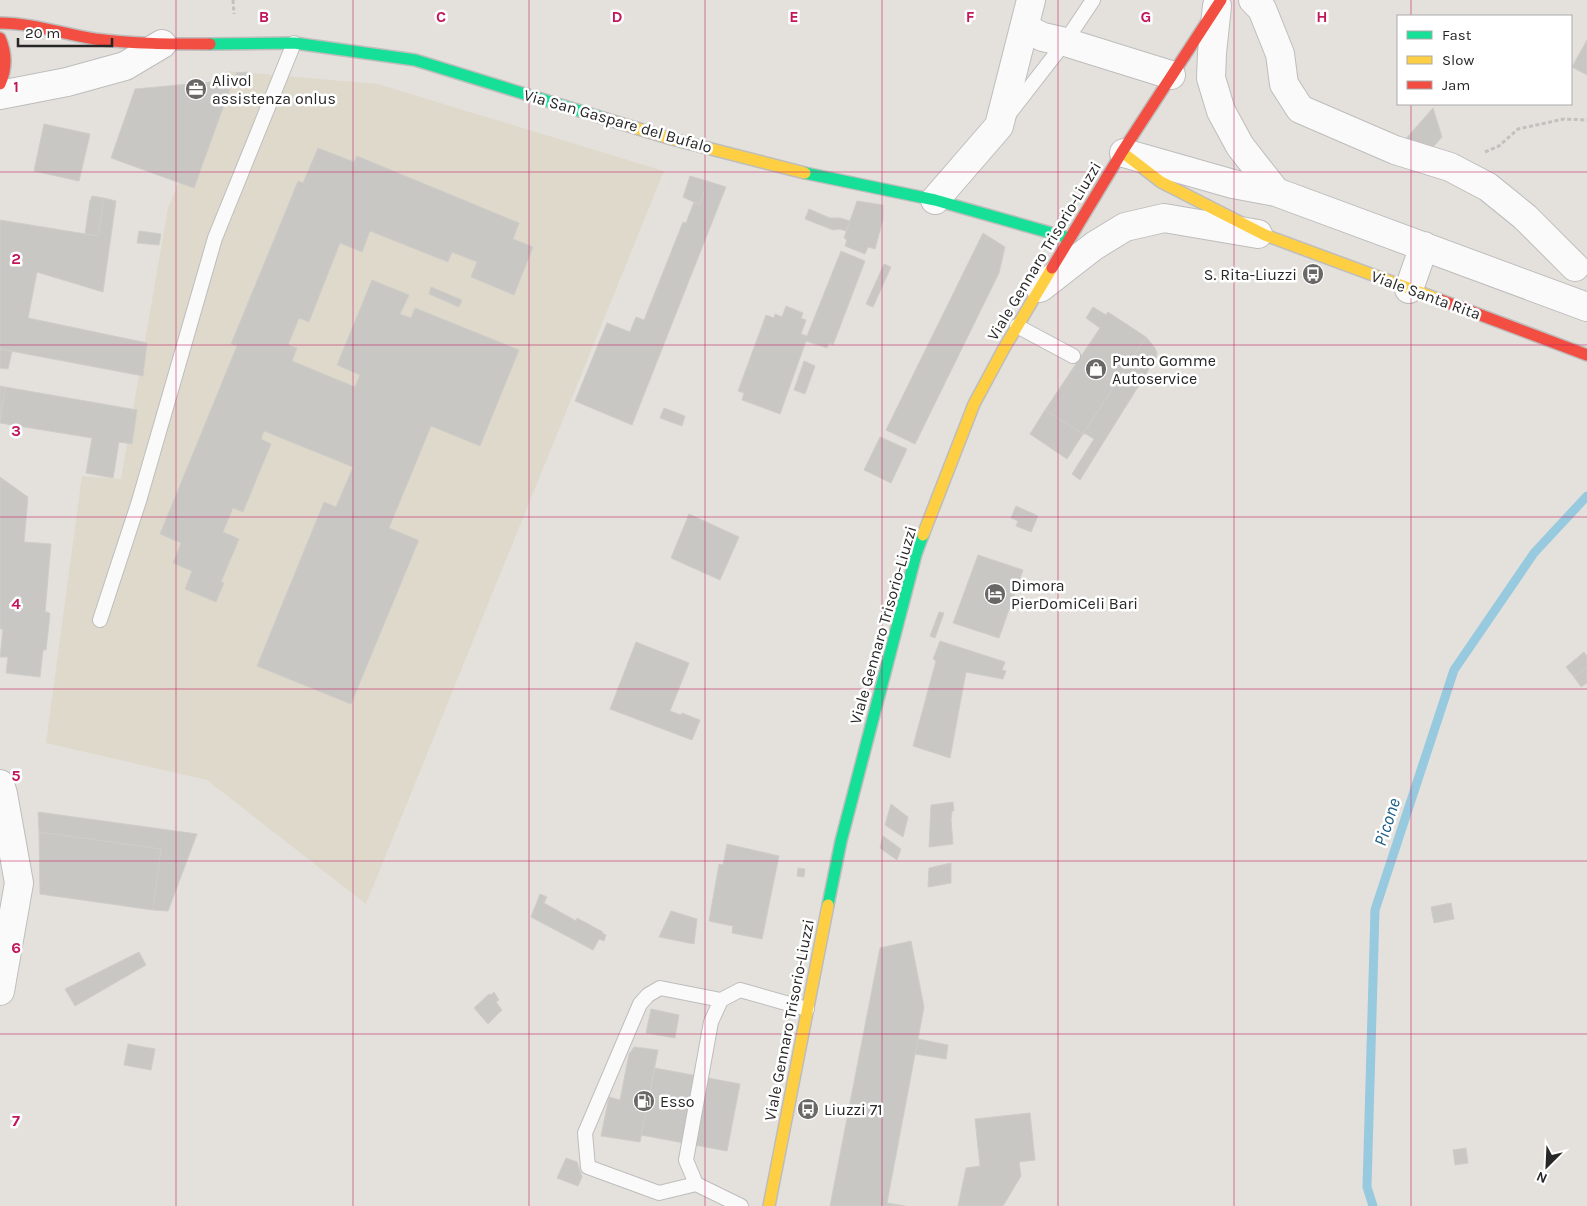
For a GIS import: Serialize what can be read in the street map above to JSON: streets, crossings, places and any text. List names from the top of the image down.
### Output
{
  "streets": {
    "street": ["Via San Gaspare del Bufalo", "Viale Gennaro Trisorio-Liuzzi", "Viale Santa Rita"]
  },
  "crossings": [
    ["Via San Gaspare del Bufalo", "Viale Gennaro Trisorio-Liuzzi"],
    ["Viale Gennaro Trisorio-Liuzzi", "Viale Santa Rita"]
  ],
  "water": ["Picone"],
  "places": {
    "office": ["Alivol assistenza onlus"],
    "bus stop": ["S. Rita-Liuzzi", "Liuzzi 71"],
    "shop": ["Punto Gomme Autoservice"],
    "hotel": ["Dimora PierDomiCeli Bari"],
    "fuel station": ["Esso"]
  },
  "legend": ["Fast", "Slow", "Jam"],
  "scale_bar": "20 m",
  "north": "bottom left",
  "grid": {
    "columns": [
      "B",
      "C",
      "D",
      "E",
      "F",
      "G",
      "H"
    ],
    "rows": [
      "1",
      "2",
      "3",
      "4",
      "5",
      "6",
      "7"
    ]
  }
}
